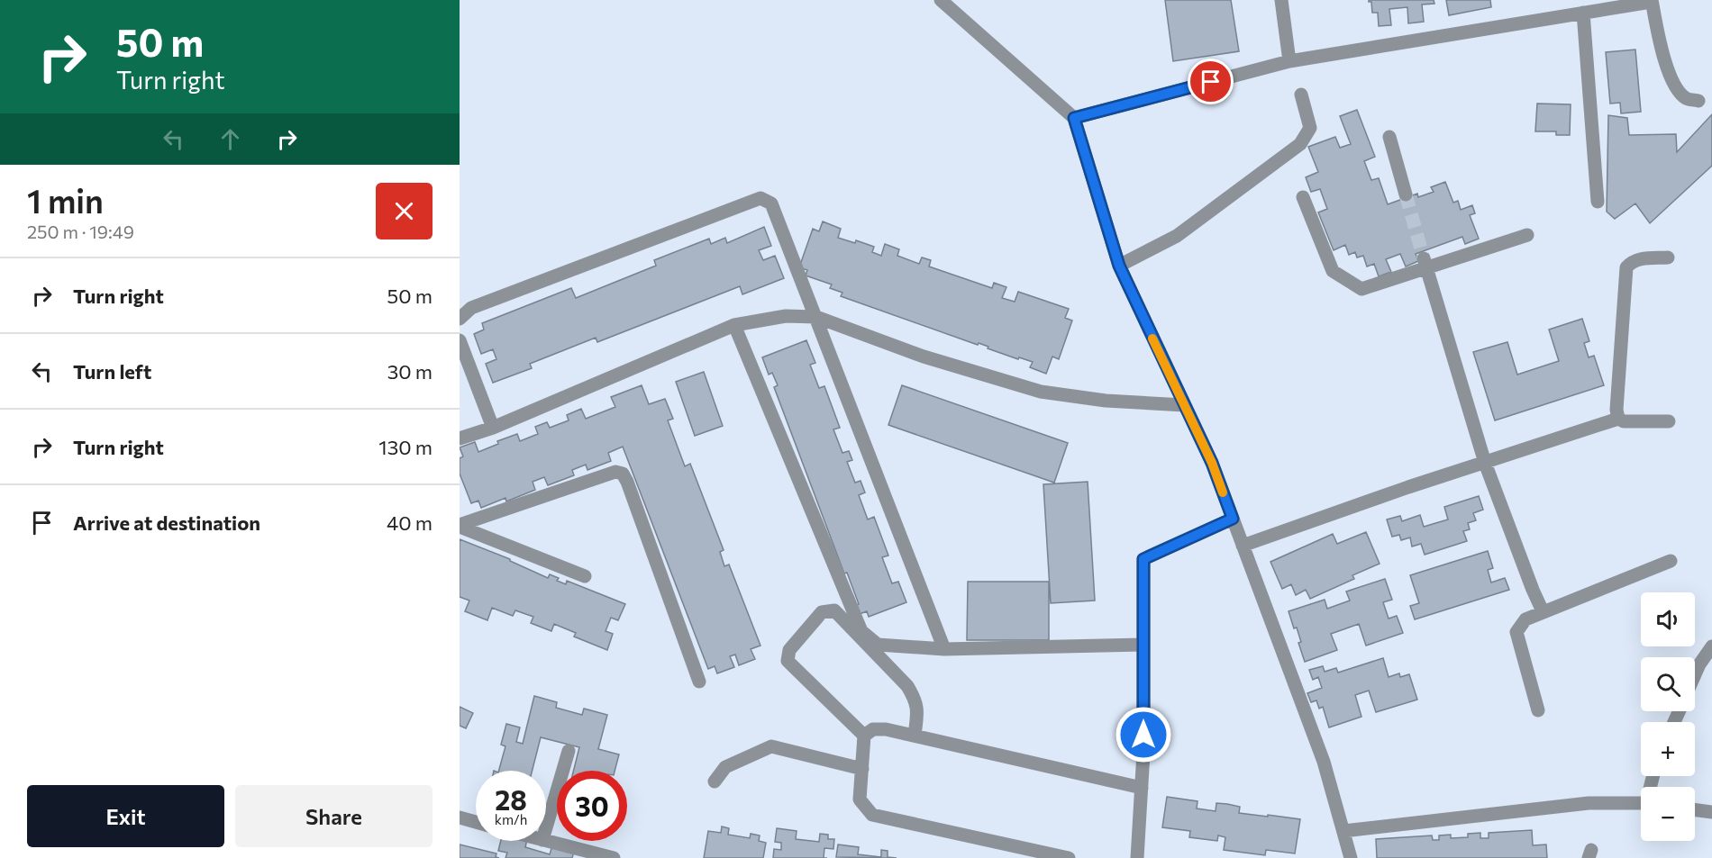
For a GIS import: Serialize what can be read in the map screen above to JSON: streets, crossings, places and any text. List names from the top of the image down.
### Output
{
  "page": {
    "turn": ["50 m", "Turn right"],
    "heading": ["1 min", "250 m · 19:49"],
    "list": [
      {
        "name": "Turn right",
        "value": "50 m"
      },
      {
        "name": "Turn left",
        "value": "30 m"
      },
      {
        "name": "Turn right",
        "value": "130 m"
      },
      {
        "name": "Arrive at destination",
        "value": "40 m"
      }
    ],
    "map_buttons": ["+", "−"],
    "speed": "28 km/h",
    "limit": "30",
    "buttons": ["Exit", "Share"]
  }
}
